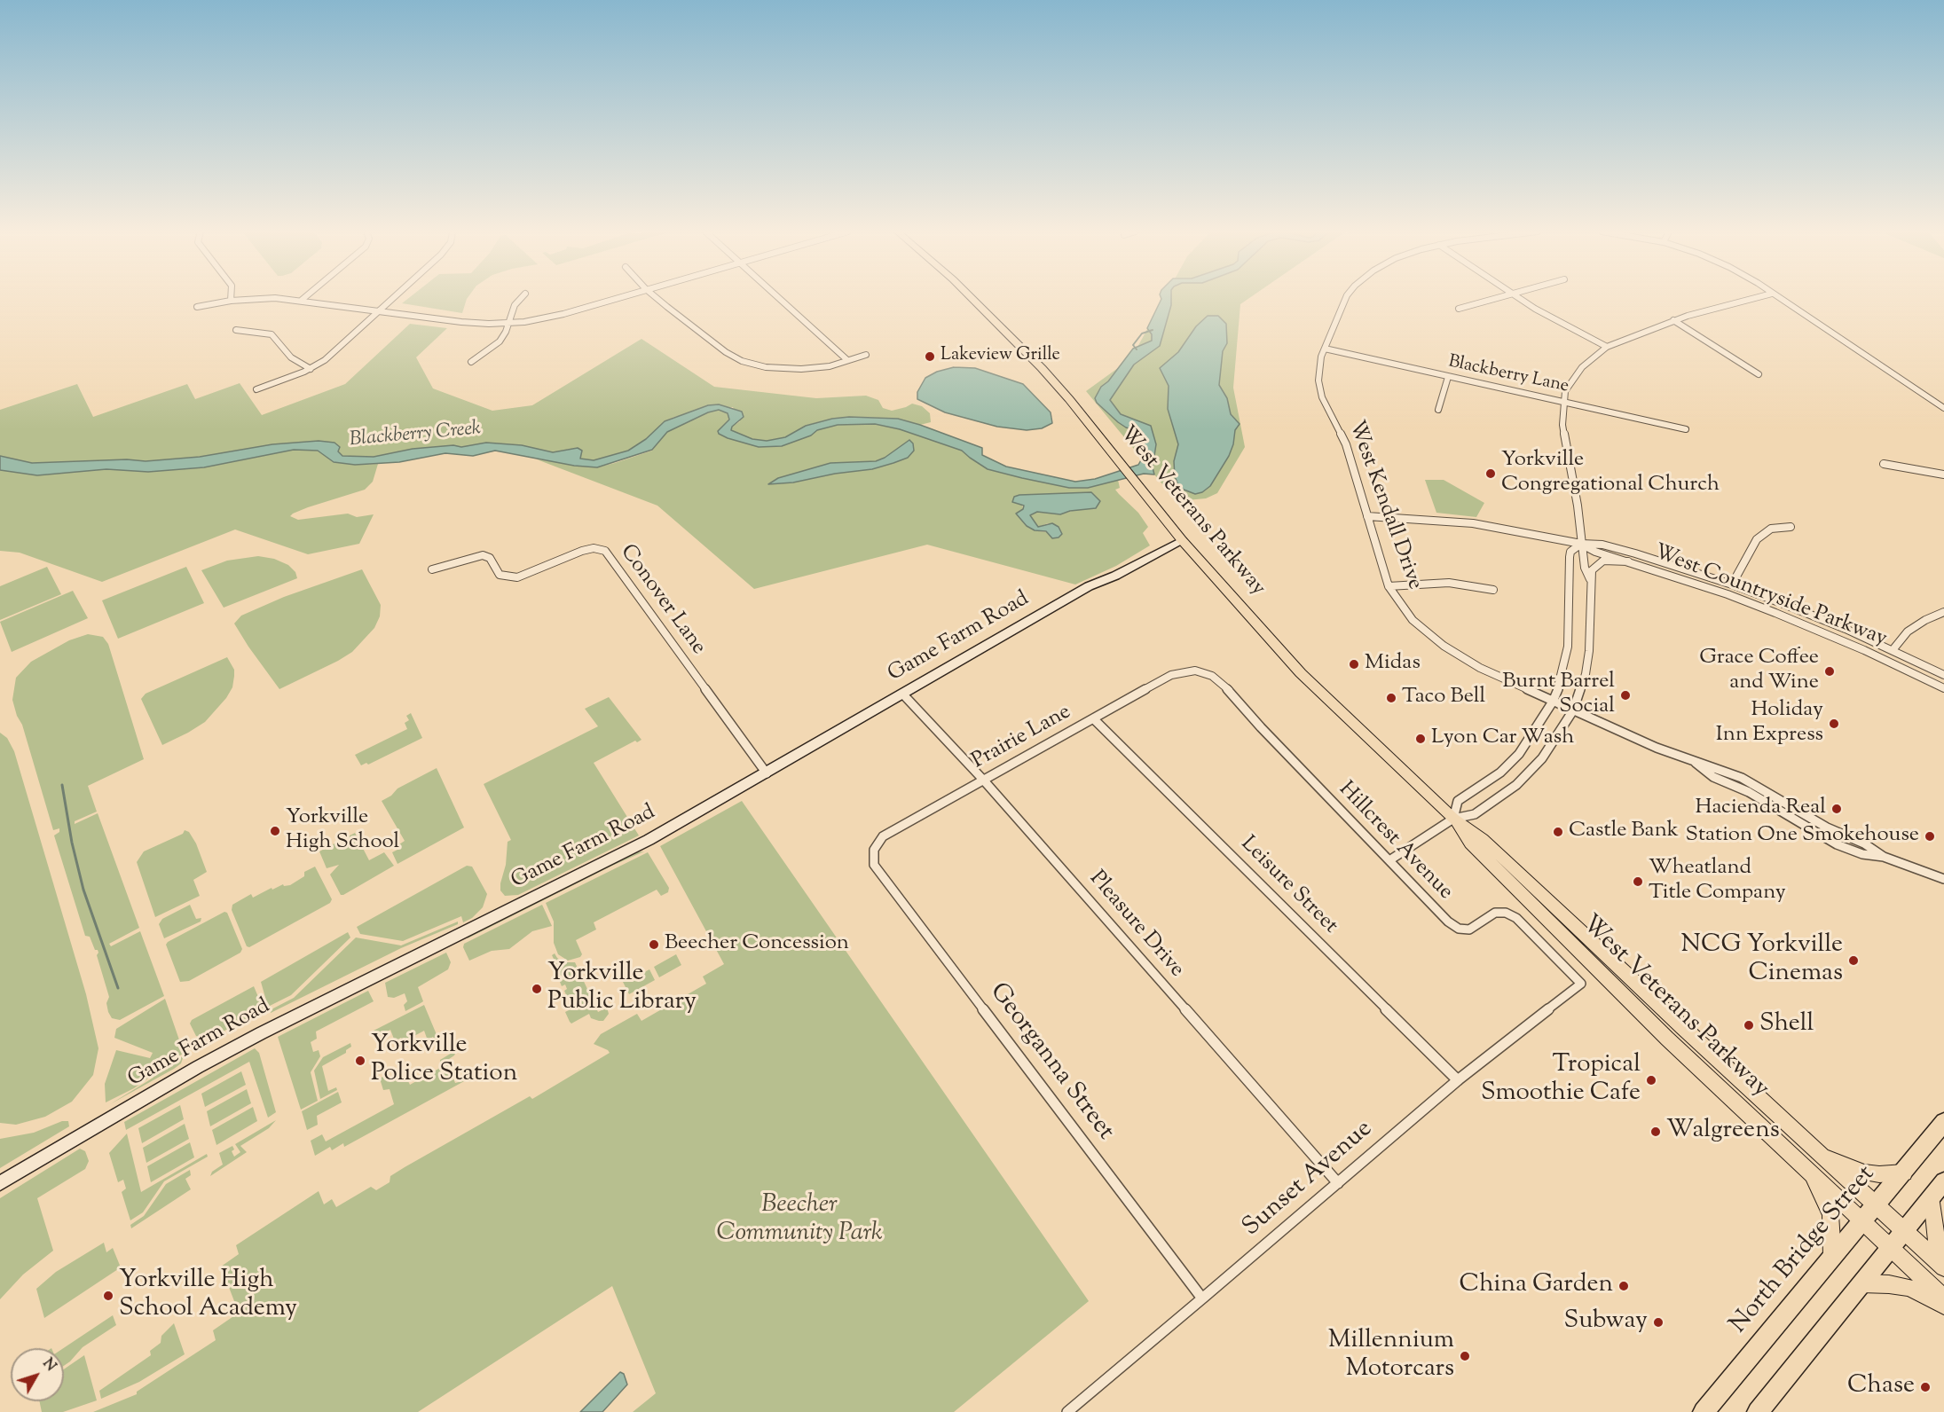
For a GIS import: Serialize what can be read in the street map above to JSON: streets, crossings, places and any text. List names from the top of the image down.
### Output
{
  "streets": {
    "highway": ["North Bridge Street"],
    "main road": ["West Veterans Parkway"],
    "street": [
      "Blackberry Lane",
      "West Kendall Drive",
      "West Countryside Parkway",
      "Conover Lane",
      "Game Farm Road",
      "Prairie Lane",
      "Hillcrest Avenue",
      "Leisure Street",
      "Pleasure Drive",
      "Georganna Street",
      "Sunset Avenue"
    ]
  },
  "crossings": [
    ["Blackberry Lane", "West Kendall Drive"],
    ["West Kendall Drive", "West Countryside Parkway"],
    ["West Veterans Parkway", "Game Farm Road"],
    ["West Veterans Parkway", "North Bridge Street"],
    ["Conover Lane", "Game Farm Road"],
    ["Game Farm Road", "Pleasure Drive"],
    ["Prairie Lane", "Hillcrest Avenue"],
    ["Prairie Lane", "Leisure Street"],
    ["Prairie Lane", "Pleasure Drive"],
    ["Prairie Lane", "Georganna Street"],
    ["Hillcrest Avenue", "Sunset Avenue"],
    ["Leisure Street", "Sunset Avenue"],
    ["Pleasure Drive", "Sunset Avenue"],
    ["Georganna Street", "Sunset Avenue"]
  ],
  "water": ["Blackberry Creek"],
  "parks": ["Beecher Community Park"],
  "places": [
    "Lakeview Grille",
    "Yorkville Congregational Church",
    "Midas",
    "Grace Coffee and Wine",
    "Burnt Barrel Social",
    "Taco Bell",
    "Holiday Inn Express",
    "Lyon Car Wash",
    "Hacienda Real",
    "Yorkville High School",
    "Castle Bank",
    "Station One Smokehouse",
    "Wheatland Title Company",
    "Beecher Concession",
    "NCG Yorkville Cinemas",
    "Yorkville Public Library",
    "Shell",
    "Yorkville Police Station",
    "Tropical Smoothie Cafe",
    "Walgreens",
    "China Garden",
    "Yorkville High School Academy",
    "Subway",
    "Millennium Motorcars",
    "Chase"
  ],
  "north": "top right"
}
